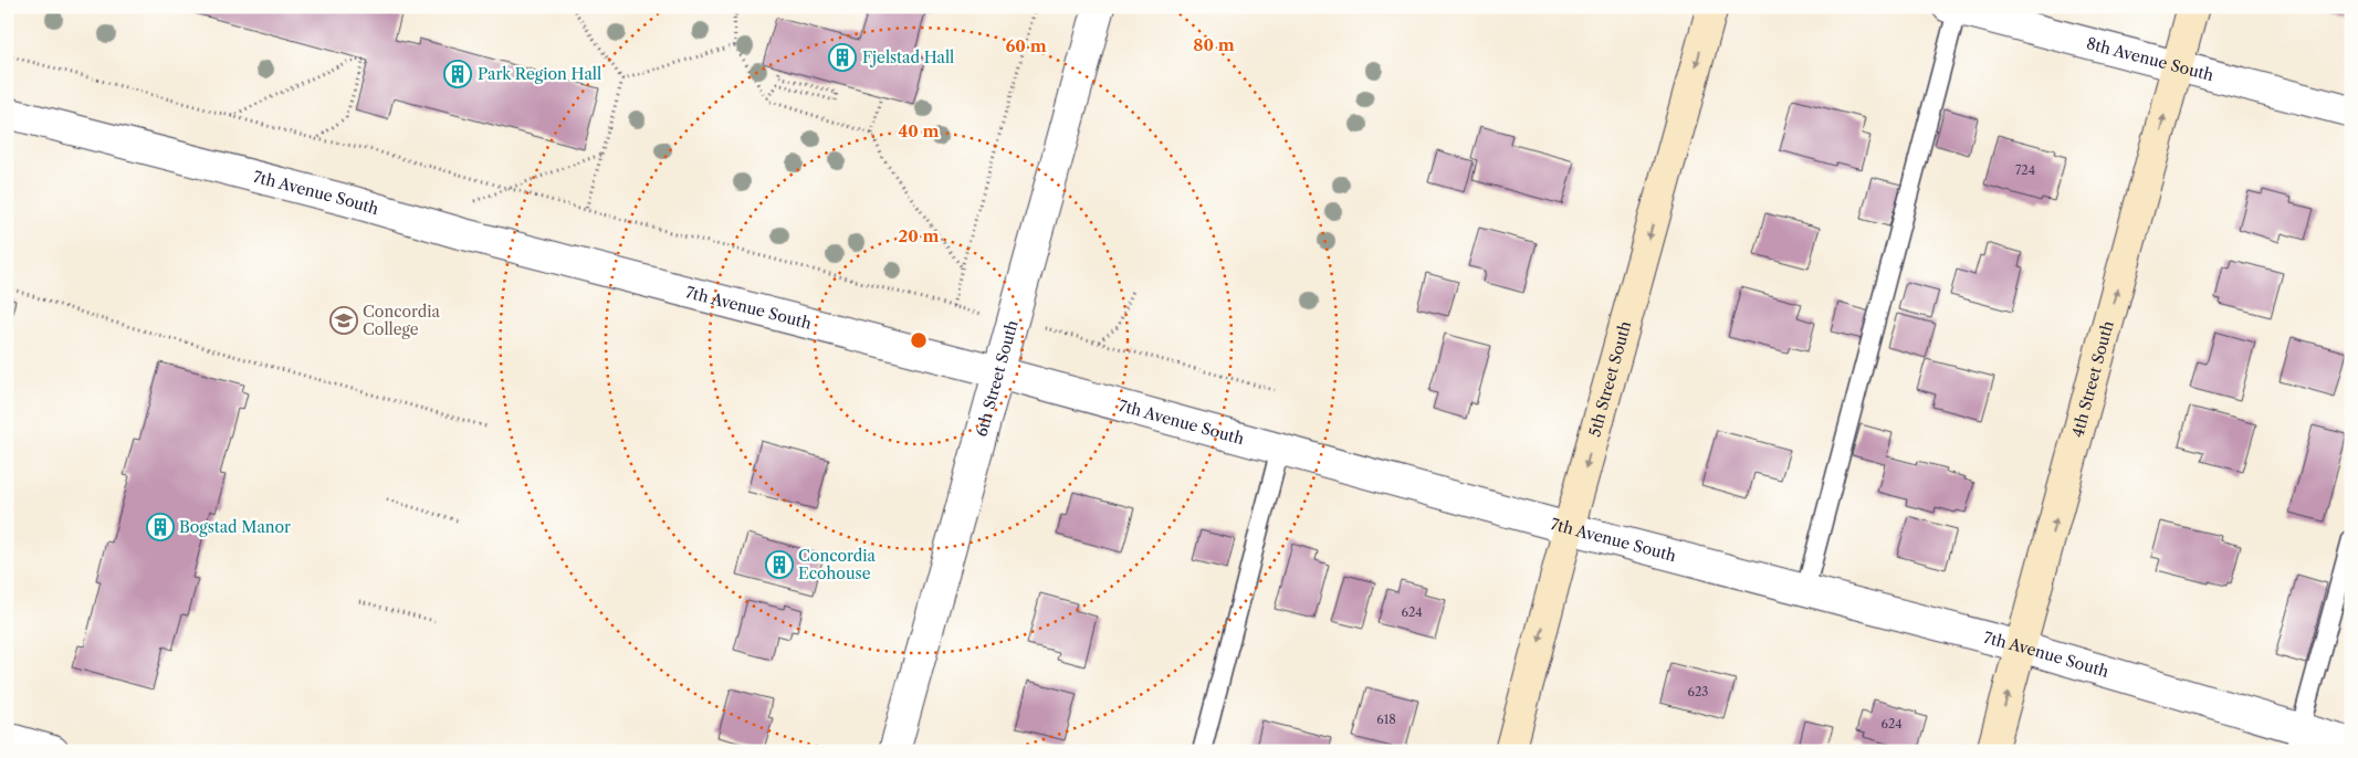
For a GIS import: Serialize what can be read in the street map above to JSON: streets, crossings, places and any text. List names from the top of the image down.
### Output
{
  "streets": {
    "street": [
      "8th Avenue South",
      "7th Avenue South",
      "6th Street South",
      "5th Street South",
      "4th Street South"
    ]
  },
  "crossings": [
    ["8th Avenue South", "4th Street South"],
    ["7th Avenue South", "6th Street South"],
    ["7th Avenue South", "5th Street South"],
    ["7th Avenue South", "4th Street South"]
  ],
  "one_way": ["5th Street South", "4th Street South"],
  "places": {
    "building": [
      "Fjelstad Hall",
      "Park Region Hall",
      "Bogstad Manor",
      "Concordia Ecohouse"
    ],
    "school or university": ["Concordia College"]
  },
  "house_numbers": [
    "724",
    "624",
    "623",
    "618",
    "624"
  ],
  "rings": [
    "80 m",
    "60 m",
    "40 m",
    "20 m"
  ]
}
